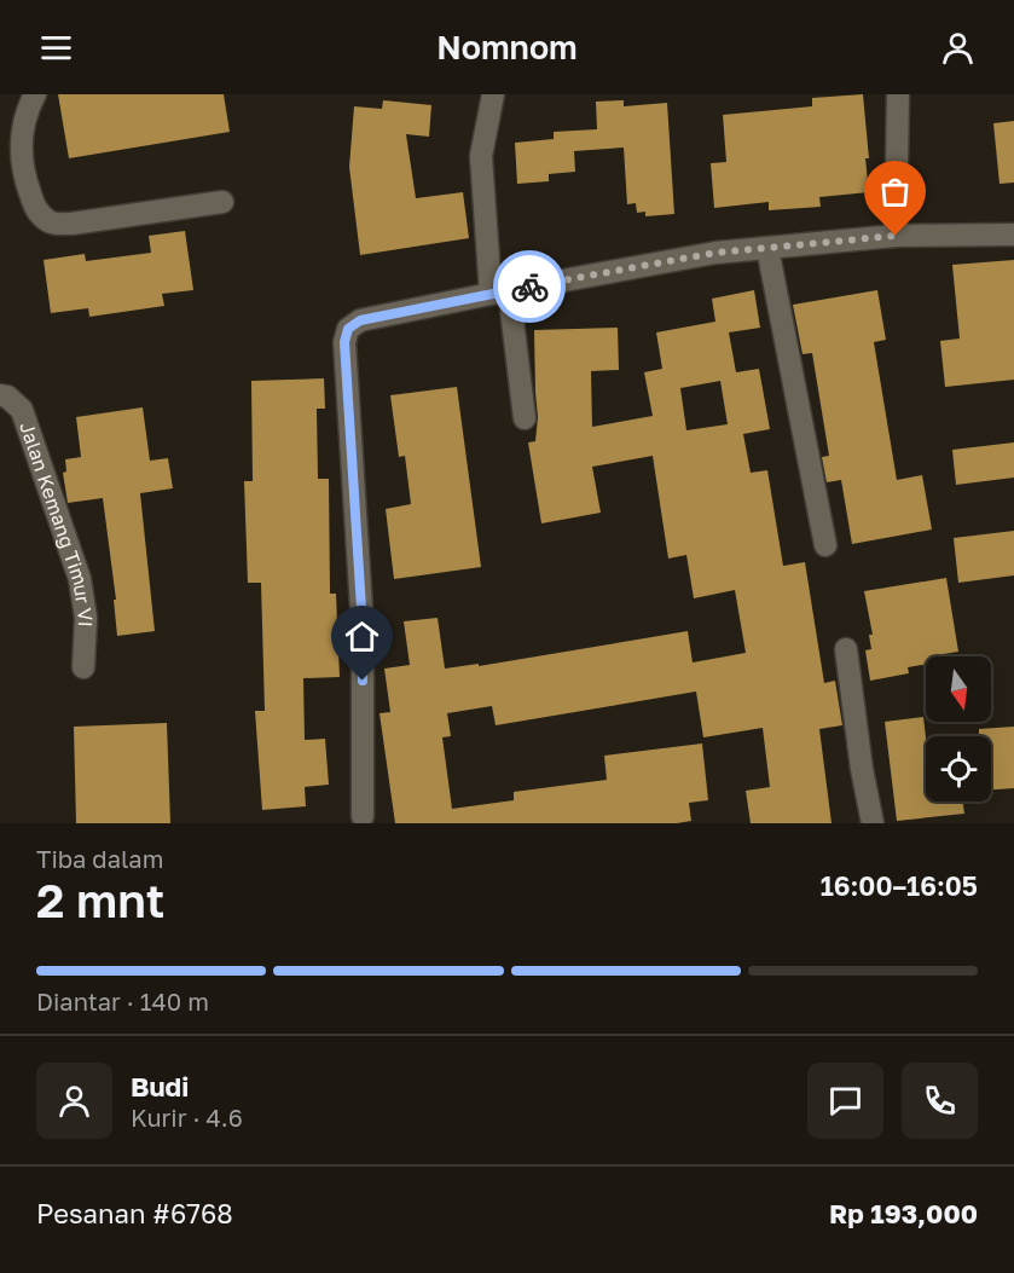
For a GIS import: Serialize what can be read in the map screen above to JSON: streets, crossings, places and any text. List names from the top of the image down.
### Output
{
  "streets": {
    "street": ["Jalan Kemang Timur VI"]
  },
  "north": "bottom",
  "page": {
    "header": "Nomnom",
    "heading": ["2 mnt", "Tiba dalam", "16:00–16:05"],
    "panel": [
      "Budi",
      "Kurir · 4.6",
      "Pesanan #6768",
      "Rp 193,000"
    ],
    "bar": "Diantar · 140 m"
  }
}
